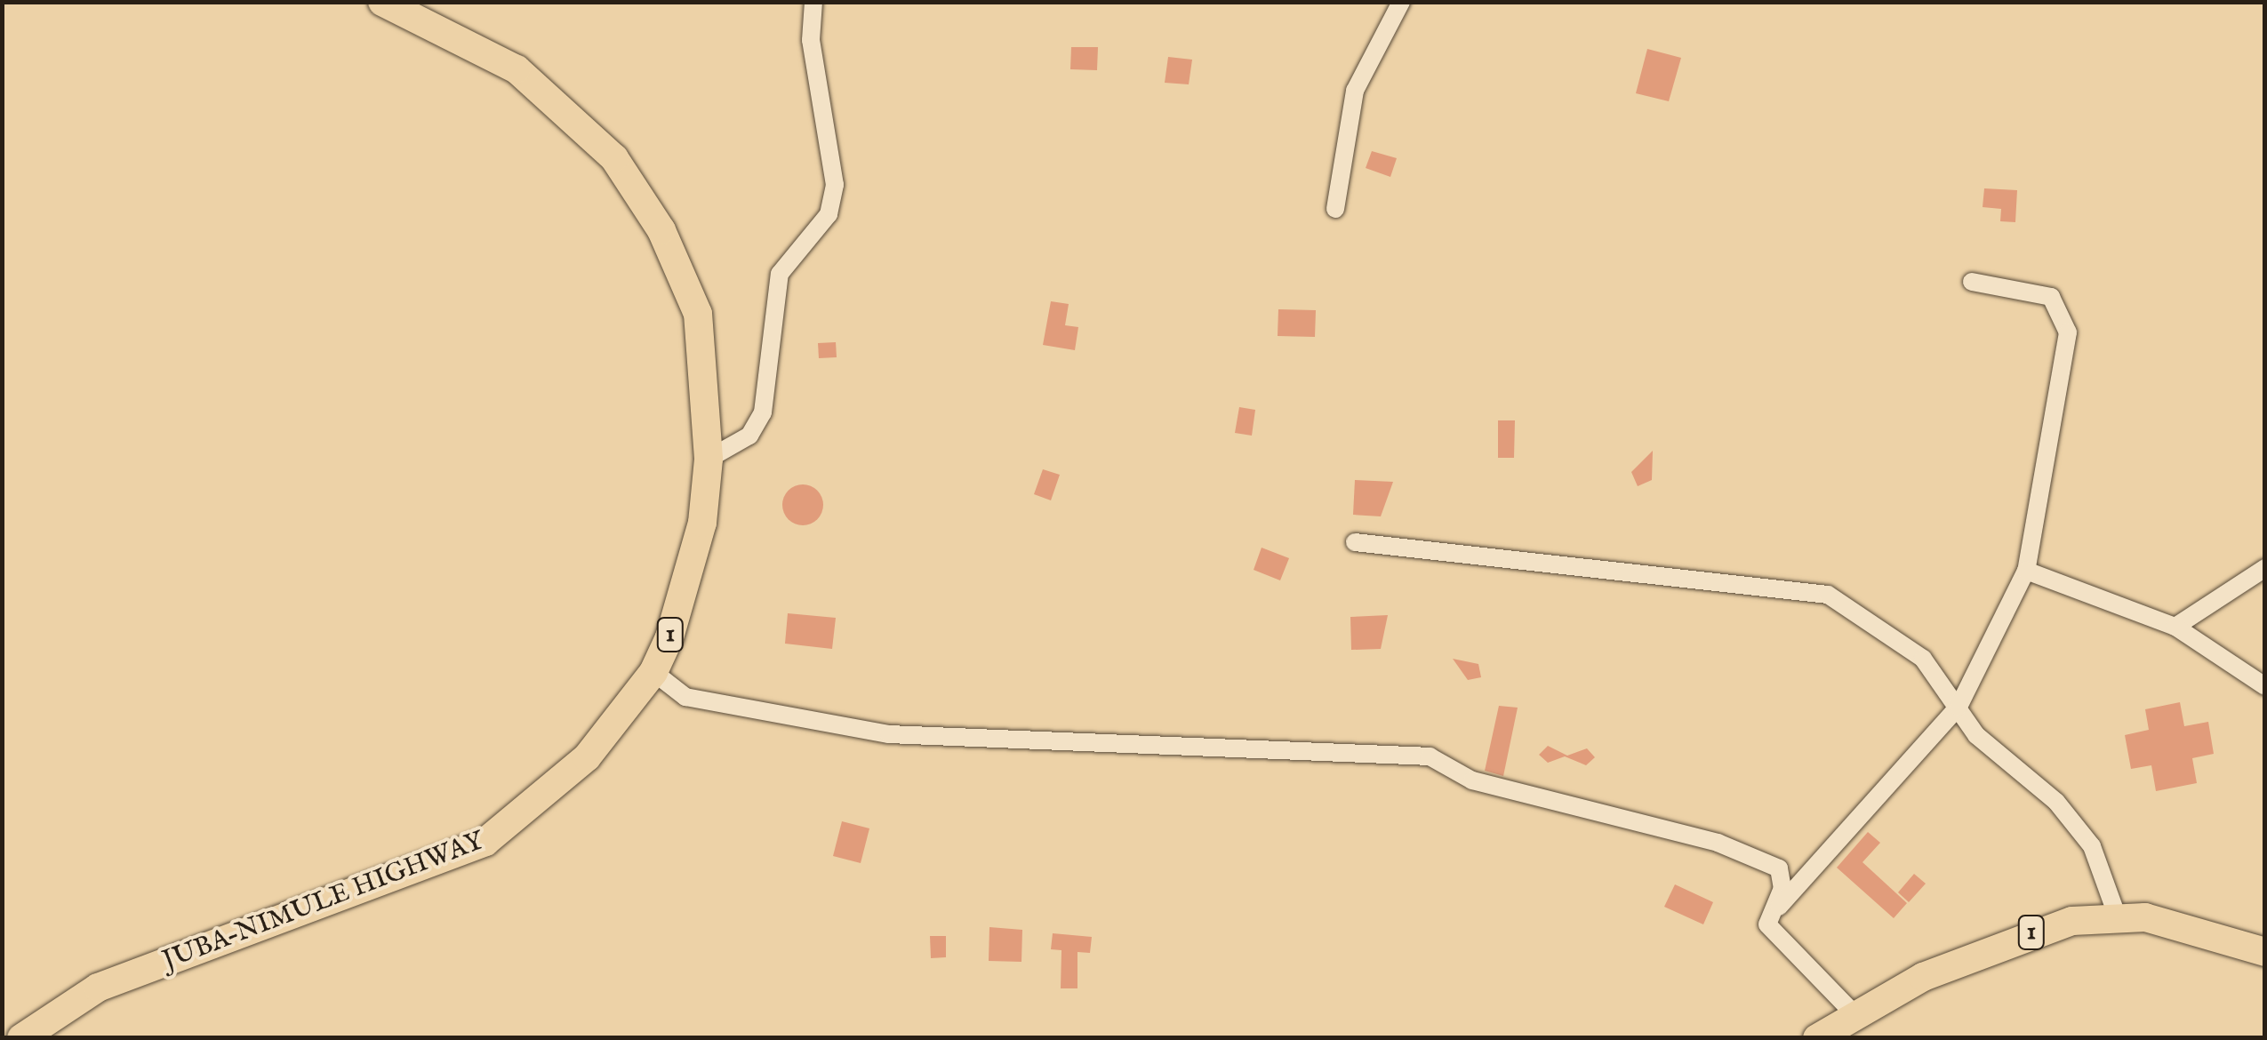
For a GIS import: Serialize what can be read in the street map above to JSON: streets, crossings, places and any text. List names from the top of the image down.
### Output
{
  "streets": {
    "main road": ["1", "JUBA–NIMULE HIGHWAY"]
  }
}
